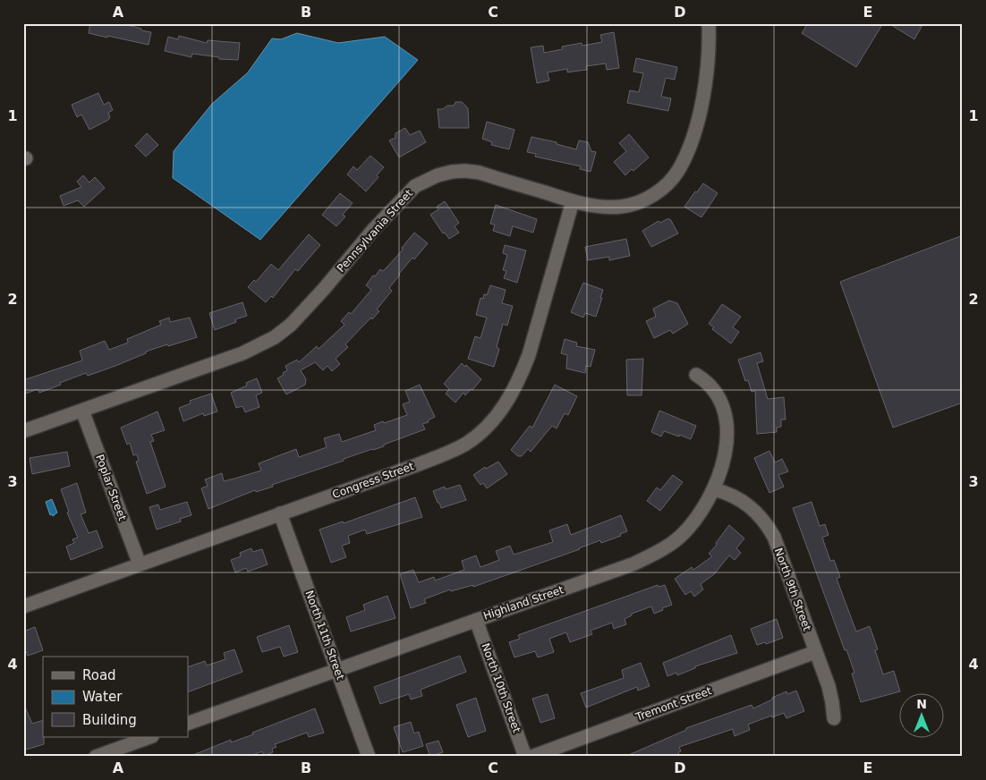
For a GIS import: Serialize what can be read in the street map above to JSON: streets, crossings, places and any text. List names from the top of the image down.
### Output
{
  "streets": {
    "street": [
      "Pennsylvania Street",
      "Congress Street",
      "Poplar Street",
      "North 9th Street",
      "Highland Street",
      "North 11th Street",
      "North 10th Street",
      "Tremont Street"
    ]
  },
  "crossings": [
    ["Pennsylvania Street", "Congress Street"],
    ["Pennsylvania Street", "Poplar Street"],
    ["Congress Street", "Poplar Street"],
    ["Congress Street", "North 11th Street"],
    ["North 9th Street", "Highland Street"],
    ["North 9th Street", "Tremont Street"],
    ["Highland Street", "North 11th Street"],
    ["Highland Street", "North 10th Street"]
  ],
  "legend": ["Road", "Water", "Building"],
  "north": "top",
  "grid": {
    "columns": [
      "A",
      "B",
      "C",
      "D",
      "E"
    ],
    "rows": [
      "1",
      "2",
      "3",
      "4"
    ]
  }
}
